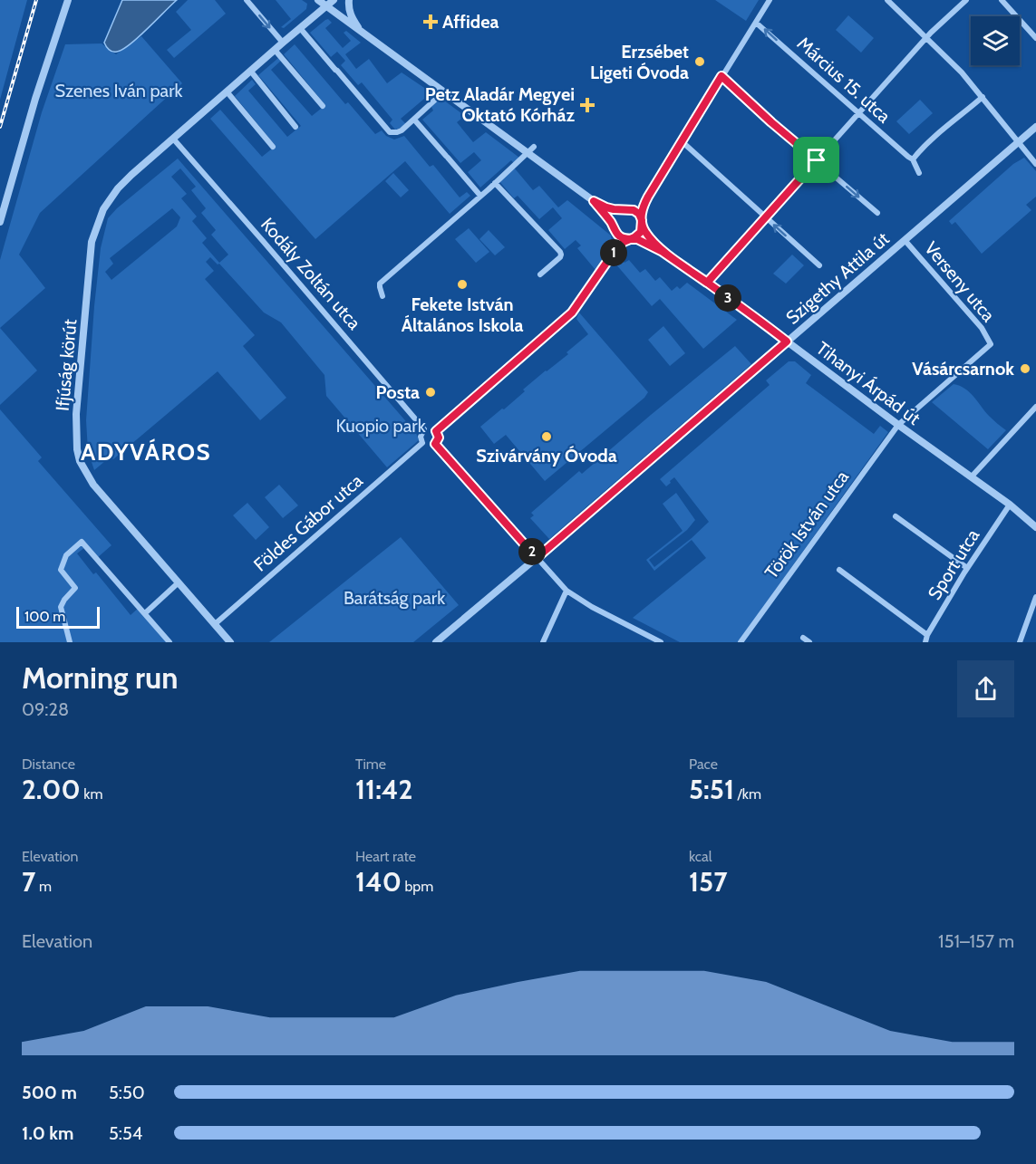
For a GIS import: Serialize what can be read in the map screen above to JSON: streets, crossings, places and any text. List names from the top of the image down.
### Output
{
  "streets": {
    "street": [
      "Március 15. utca",
      "Kodály Zoltán utca",
      "Szigethy Attila út",
      "Verseny utca",
      "Ifjúság körút",
      "Tihanyi Árpád út",
      "Földes Gábor utca",
      "Török István utca",
      "Sport utca"
    ]
  },
  "crossings": [
    ["Kodály Zoltán utca", "Ifjúság körút"],
    ["Kodály Zoltán utca", "Földes Gábor utca"],
    ["Szigethy Attila út", "Verseny utca"],
    ["Szigethy Attila út", "Tihanyi Árpád út"],
    ["Verseny utca", "Török István utca"],
    ["Ifjúság körút", "Tihanyi Árpád út"],
    ["Ifjúság körút", "Földes Gábor utca"],
    ["Tihanyi Árpád út", "Török István utca"],
    ["Tihanyi Árpád út", "Sport utca"]
  ],
  "one_way": ["Március 15. utca"],
  "districts": ["ADYVÁROS"],
  "parks": ["Szenes Iván park", "Kuopio park", "Barátság park"],
  "places": {
    "health": ["Affidea", "Petz Aladár Megyei Oktató Kórház"],
    "other": [
      "Erzsébet Ligeti Óvoda",
      "Fekete István Általános Iskola",
      "Vásárcsarnok",
      "Posta",
      "Szivárvány Óvoda"
    ]
  },
  "scale_bar": "100 m",
  "page": {
    "pins": ["1", "3", "2"],
    "scale": "100 m",
    "heading": ["Morning run", "09:28"],
    "stats": [
      ["Distance", "2.00 km"],
      ["Time", "11:42"],
      ["Pace", "5:51 /km"],
      ["Elevation", "7 m"],
      ["Heart rate", "140 bpm"],
      ["kcal", "157"]
    ],
    "chart": ["Elevation", "151–157 m"],
    "list": [
      {
        "name": "500 m",
        "note": "5:50"
      },
      {
        "name": "1.0 km",
        "note": "5:54"
      }
    ]
  }
}
